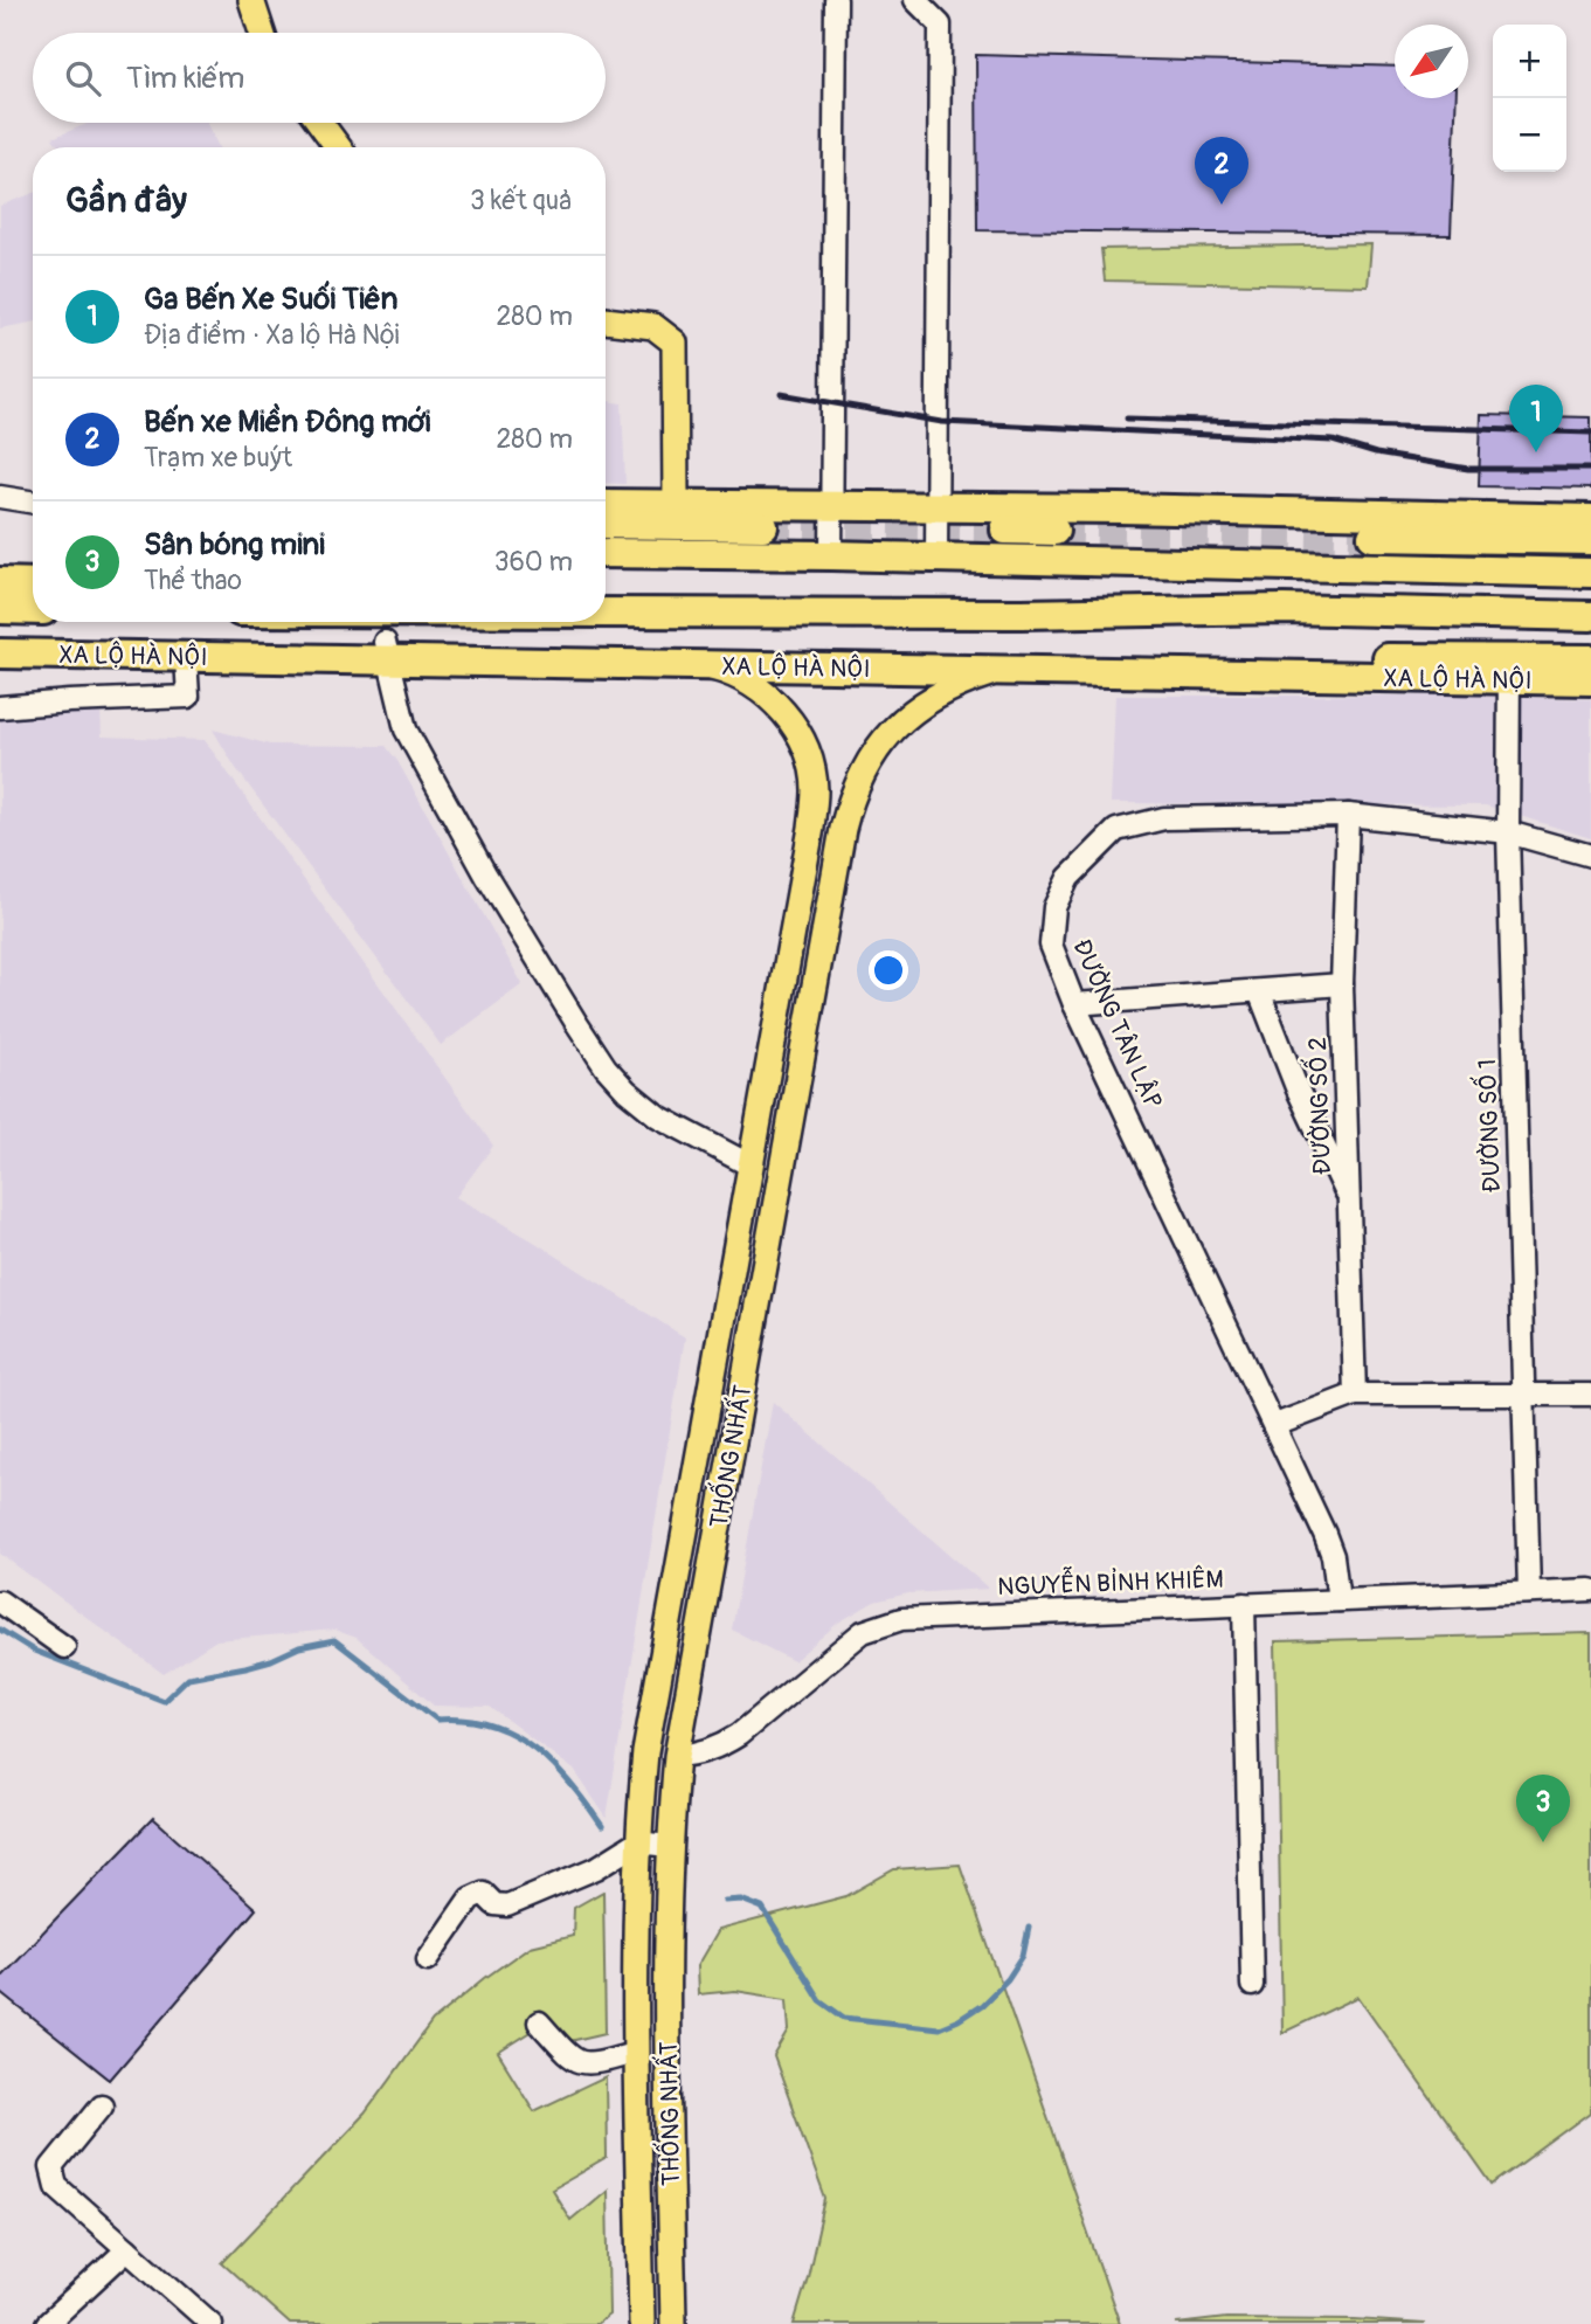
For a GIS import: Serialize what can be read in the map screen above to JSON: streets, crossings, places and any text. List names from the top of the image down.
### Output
{
  "streets": {
    "highway": ["XA LỘ HÀ NỘI"],
    "main road": ["THỐNG NHẤT"],
    "street": [
      "ĐƯỜNG TÂN LẬP",
      "ĐƯỜNG SỐ 2",
      "ĐƯỜNG SỐ 1",
      "NGUYỄN BỈNH KHIÊM"
    ]
  },
  "crossings": [
    ["XA LỘ HÀ NỘI", "ĐƯỜNG SỐ 1"],
    ["XA LỘ HÀ NỘI", "THỐNG NHẤT"],
    ["ĐƯỜNG TÂN LẬP", "ĐƯỜNG SỐ 2"],
    ["ĐƯỜNG TÂN LẬP", "ĐƯỜNG SỐ 1"],
    ["ĐƯỜNG TÂN LẬP", "NGUYỄN BỈNH KHIÊM"],
    ["ĐƯỜNG SỐ 1", "NGUYỄN BỈNH KHIÊM"],
    ["THỐNG NHẤT", "NGUYỄN BỈNH KHIÊM"]
  ],
  "north": "bottom left",
  "page": {
    "map_buttons": ["+", "−"],
    "search": "Tìm kiếm",
    "pins": ["2", "1", "3"],
    "heading": ["Gần đây", "3 kết quả"],
    "list": [
      {
        "mark": "1",
        "name": "Ga Bến Xe Suối Tiên",
        "note": "Địa điểm · Xa lộ Hà Nội",
        "value": "280 m"
      },
      {
        "mark": "2",
        "name": "Bến xe Miền Đông mới",
        "note": "Trạm xe buýt",
        "value": "280 m"
      },
      {
        "mark": "3",
        "name": "Sân bóng mini",
        "note": "Thể thao",
        "value": "360 m"
      }
    ]
  }
}
